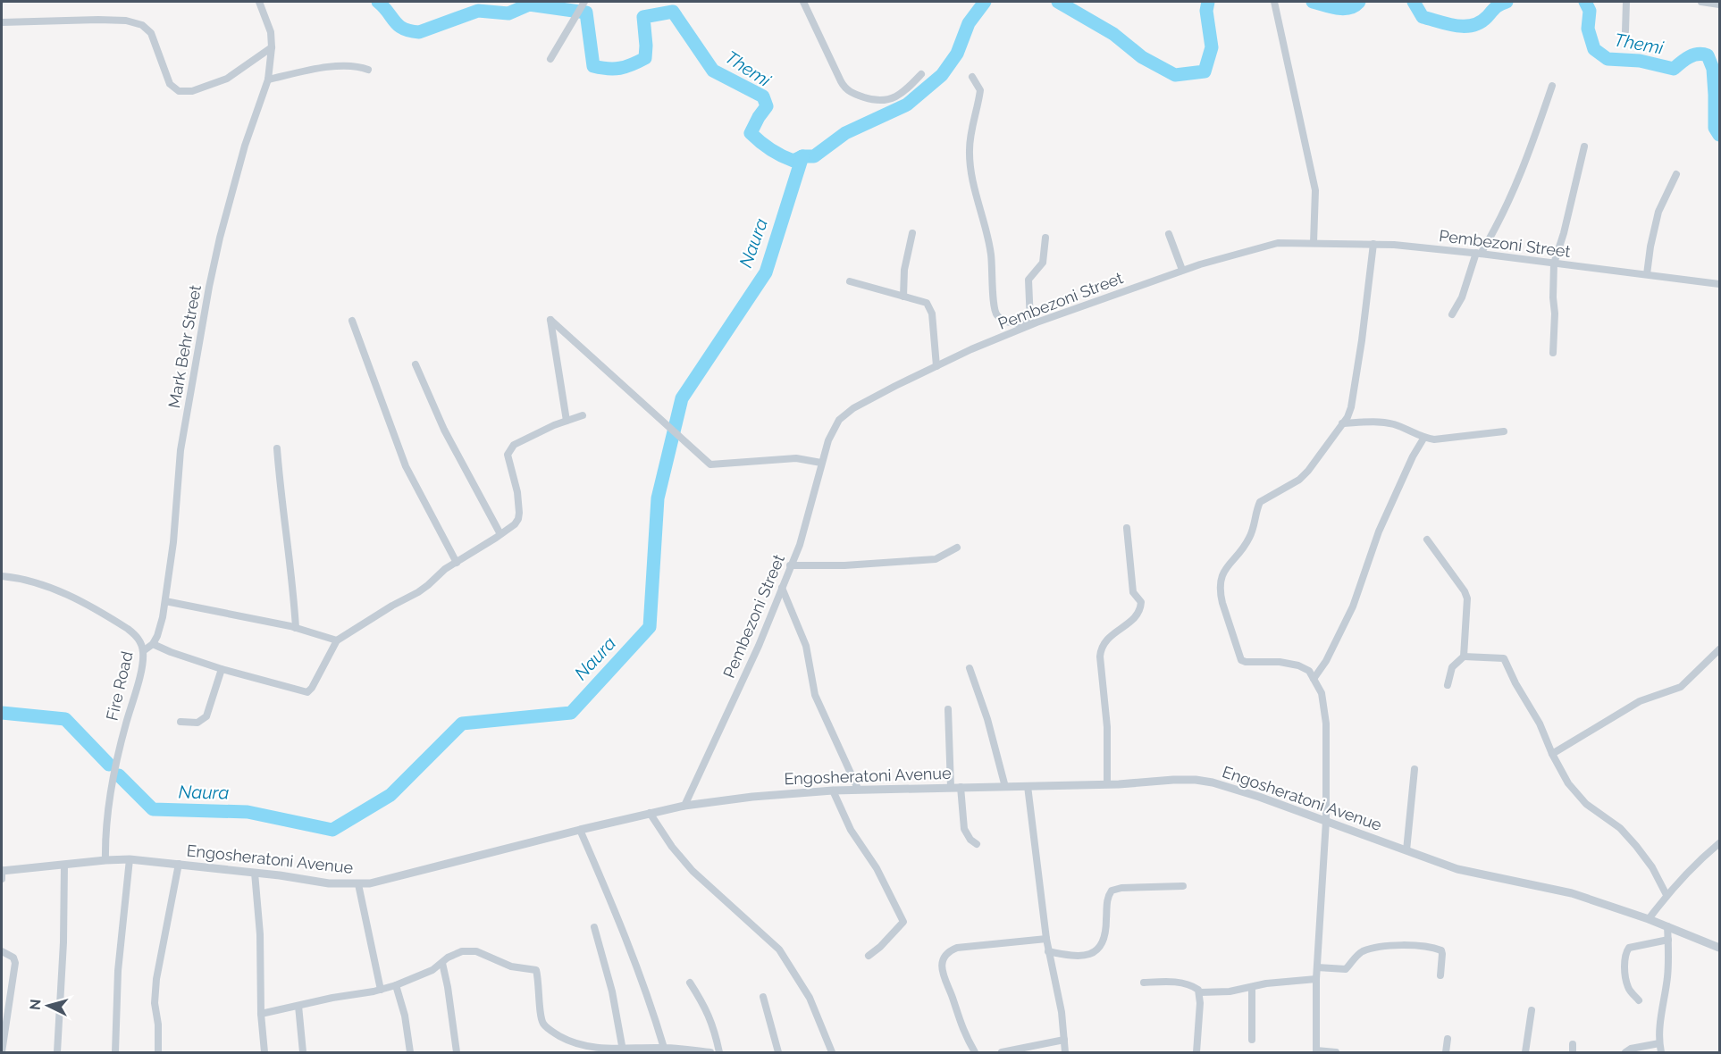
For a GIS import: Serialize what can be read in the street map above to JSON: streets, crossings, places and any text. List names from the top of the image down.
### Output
{
  "streets": {
    "street": [
      "Pembezoni Street",
      "Mark Behr Street",
      "Fire Road",
      "Engosheratoni Avenue"
    ]
  },
  "crossings": [
    ["Pembezoni Street", "Engosheratoni Avenue"],
    ["Fire Road", "Engosheratoni Avenue"]
  ],
  "water": ["Themi", "Naura"],
  "north": "left"
}
